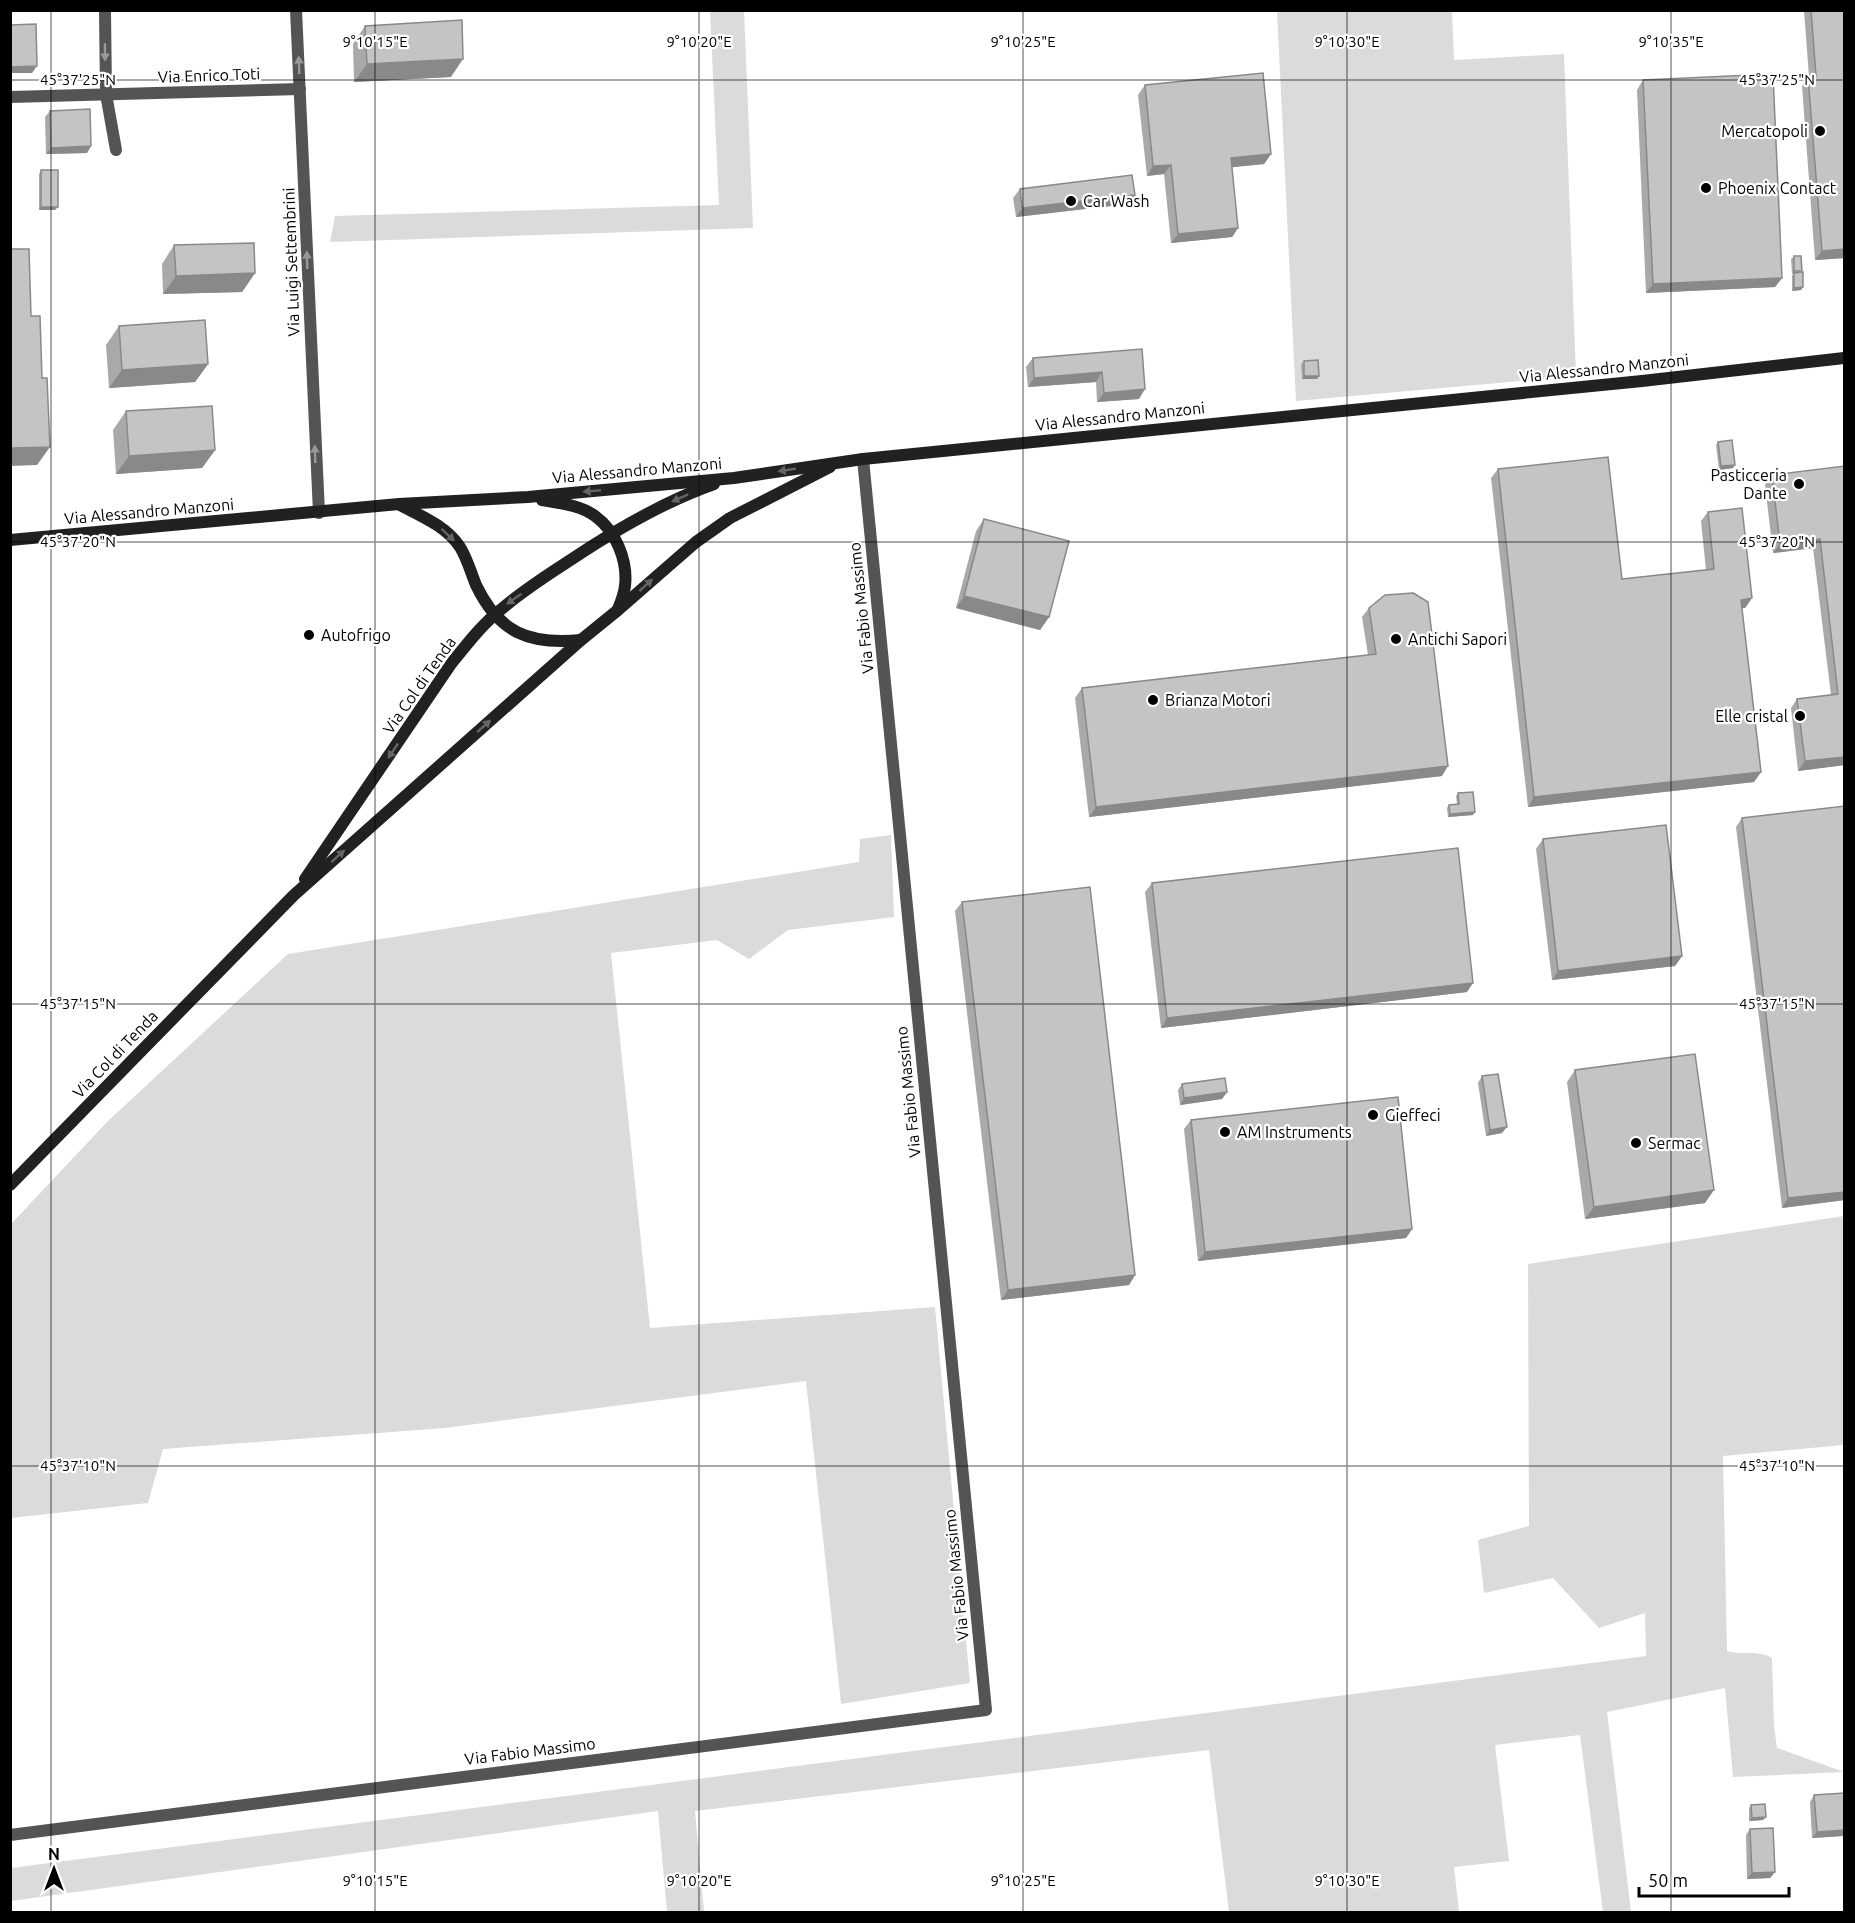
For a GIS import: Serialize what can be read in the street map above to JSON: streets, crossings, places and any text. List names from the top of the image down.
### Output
{
  "streets": {
    "main road": ["Via Alessandro Manzoni", "Via Col di Tenda"],
    "street": ["Via Enrico Toti", "Via Luigi Settembrini", "Via Fabio Massimo"]
  },
  "crossings": [
    ["Via Enrico Toti", "Via Luigi Settembrini"],
    ["Via Luigi Settembrini", "Via Alessandro Manzoni"],
    ["Via Alessandro Manzoni", "Via Fabio Massimo"],
    ["Via Alessandro Manzoni", "Via Col di Tenda"]
  ],
  "one_way": ["Via Luigi Settembrini"],
  "places": [
    "Mercatopoli",
    "Phoenix Contact",
    "Car Wash",
    "Pasticceria Dante",
    "Autofrigo",
    "Antichi Sapori",
    "Brianza Motori",
    "Elle cristal",
    "Gieffeci",
    "AM Instruments",
    "Sermac"
  ],
  "scale_bar": "50 m",
  "north": "top",
  "coordinates": [
    "9°10'15\"E",
    "9°10'20\"E",
    "9°10'25\"E",
    "9°10'30\"E",
    "9°10'35\"E",
    "45°37'25\"N",
    "45°37'20\"N",
    "45°37'15\"N",
    "45°37'10\"N"
  ]
}
